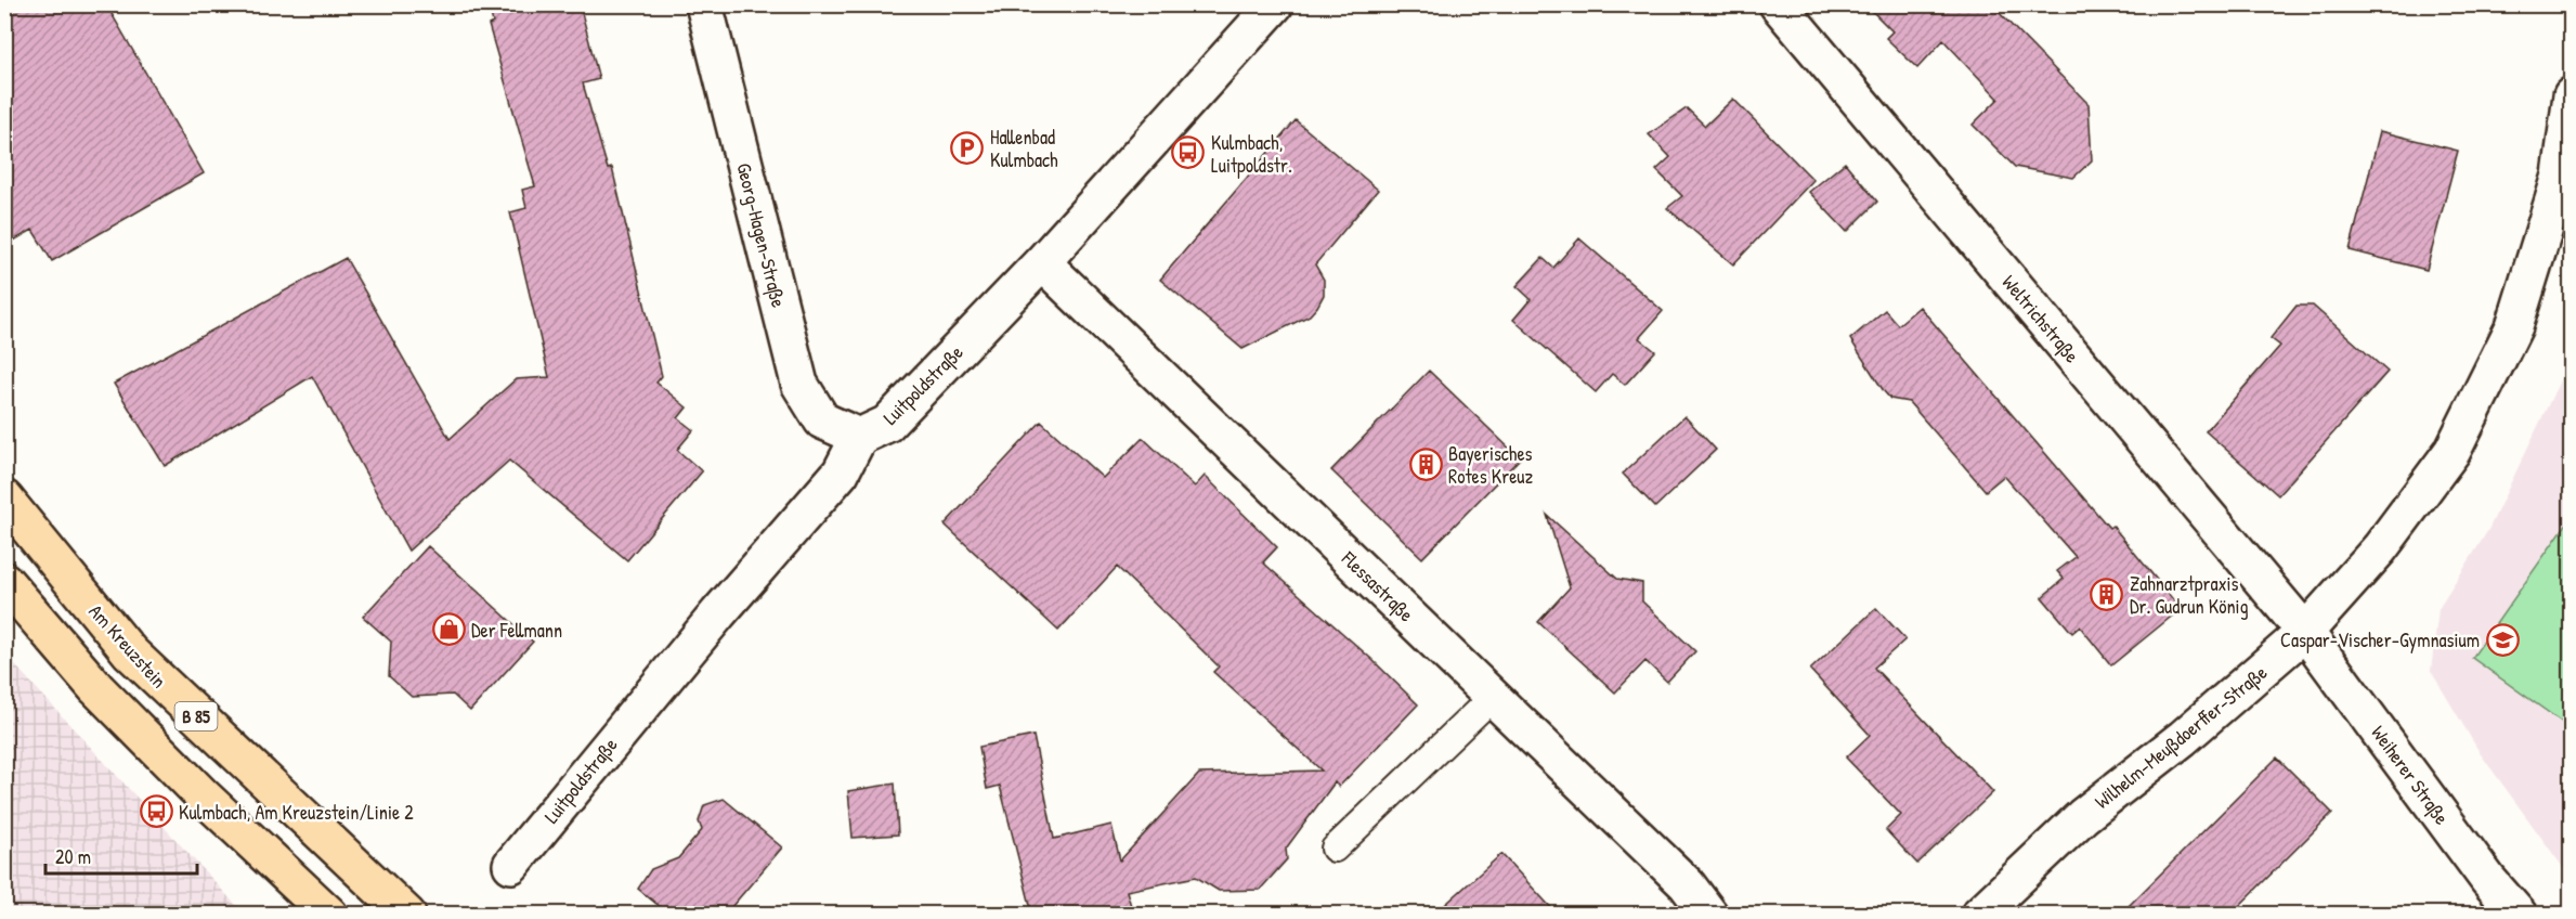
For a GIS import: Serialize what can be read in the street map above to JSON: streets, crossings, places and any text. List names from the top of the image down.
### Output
{
  "streets": {
    "main road": ["Am Kreuzstein", "B 85"],
    "street": [
      "Georg-Hagen-Straße",
      "Weltrichstraße",
      "Luitpoldstraße",
      "Flessastraße",
      "Wilhelm-Meußdoerffer-Straße",
      "Weiherer Straße"
    ]
  },
  "crossings": [
    ["Georg-Hagen-Straße", "Luitpoldstraße"],
    ["Weltrichstraße", "Wilhelm-Meußdoerffer-Straße"],
    ["Weltrichstraße", "Weiherer Straße"],
    ["Luitpoldstraße", "Flessastraße"],
    ["Wilhelm-Meußdoerffer-Straße", "Weiherer Straße"]
  ],
  "places": {
    "parking": ["Hallenbad Kulmbach"],
    "bus stop": ["Kulmbach, Luitpoldstr.", "Kulmbach, Am Kreuzstein/Linie 2"],
    "building": ["Bayerisches Rotes Kreuz", "Zahnarztpraxis Dr. Gudrun König"],
    "shop": ["Der Fellmann"],
    "school or university": ["Caspar-Vischer-Gymnasium"]
  },
  "scale_bar": "20 m"
}
